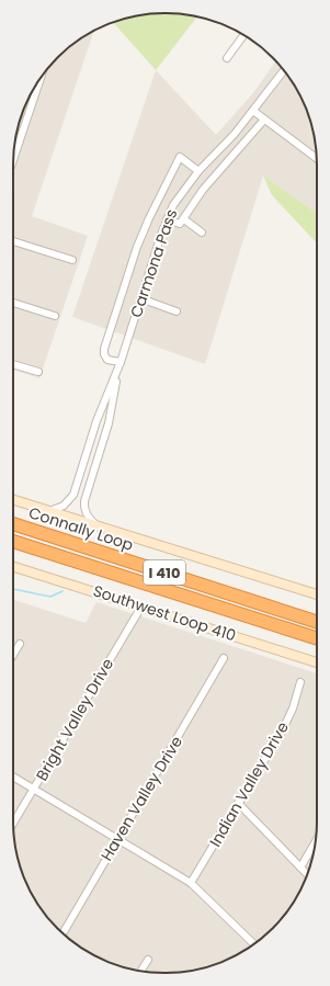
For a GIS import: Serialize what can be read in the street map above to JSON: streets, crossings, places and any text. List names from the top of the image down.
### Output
{
  "streets": {
    "highway": ["Connally Loop", "I 410"],
    "main road": ["Southwest Loop 410"],
    "street": [
      "Carmona Pass",
      "Bright Valley Drive",
      "Indian Valley Drive",
      "Haven Valley Drive"
    ]
  },
  "crossings": [
    ["Southwest Loop 410", "Bright Valley Drive"]
  ]
}
